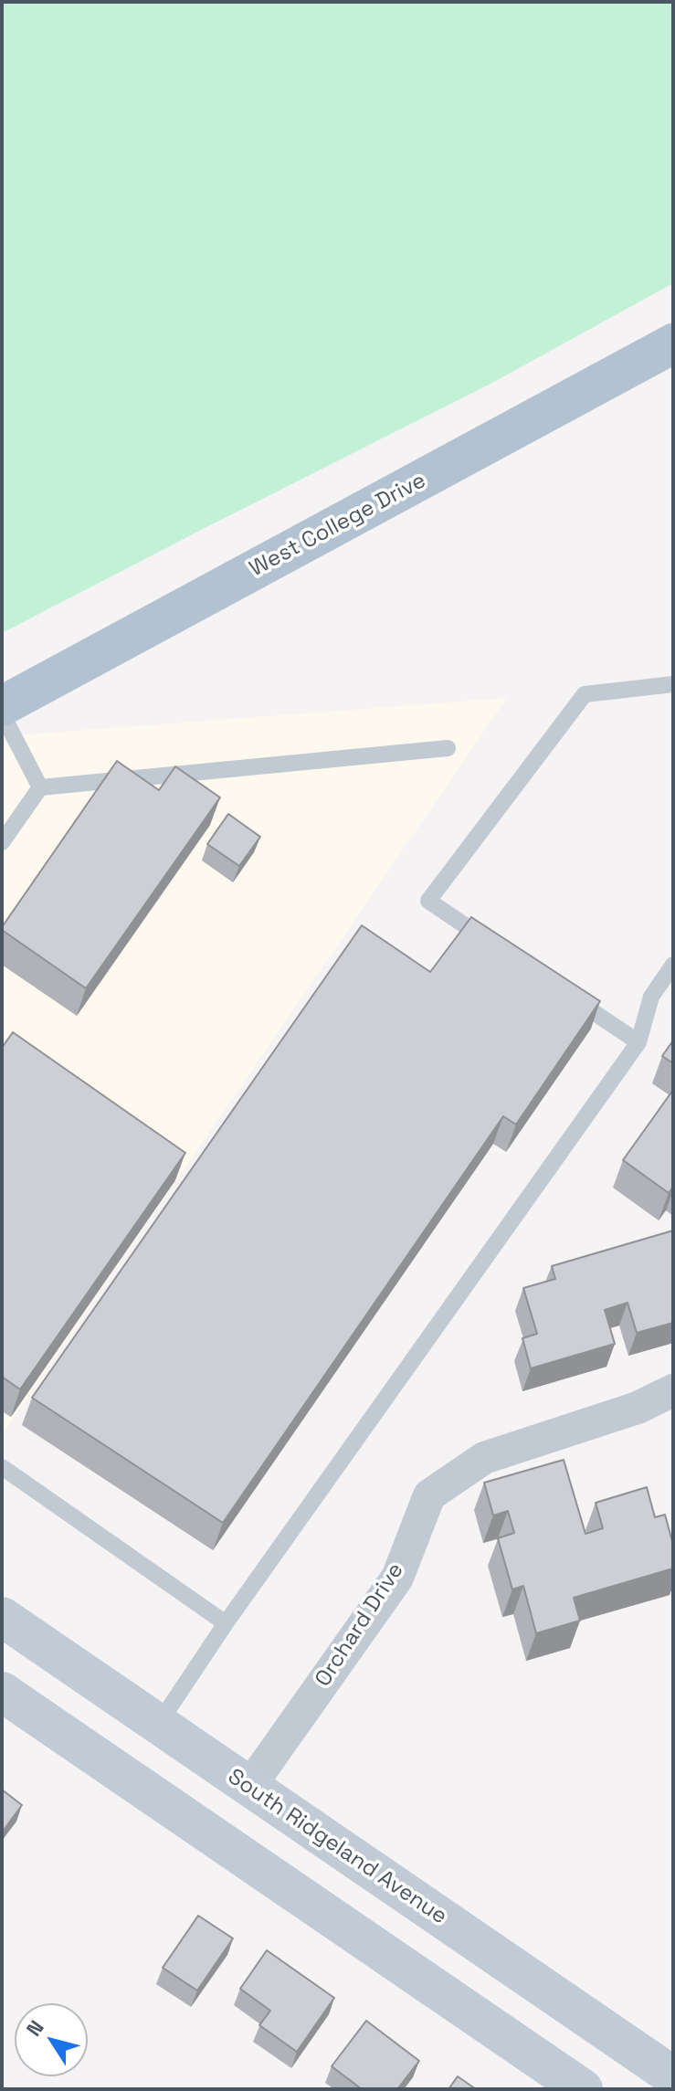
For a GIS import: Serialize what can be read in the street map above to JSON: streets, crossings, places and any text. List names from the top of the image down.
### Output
{
  "streets": {
    "main road": ["West College Drive", "South Ridgeland Avenue"],
    "street": ["Orchard Drive"]
  },
  "crossings": [
    ["Orchard Drive", "South Ridgeland Avenue"]
  ],
  "north": "top left"
}
